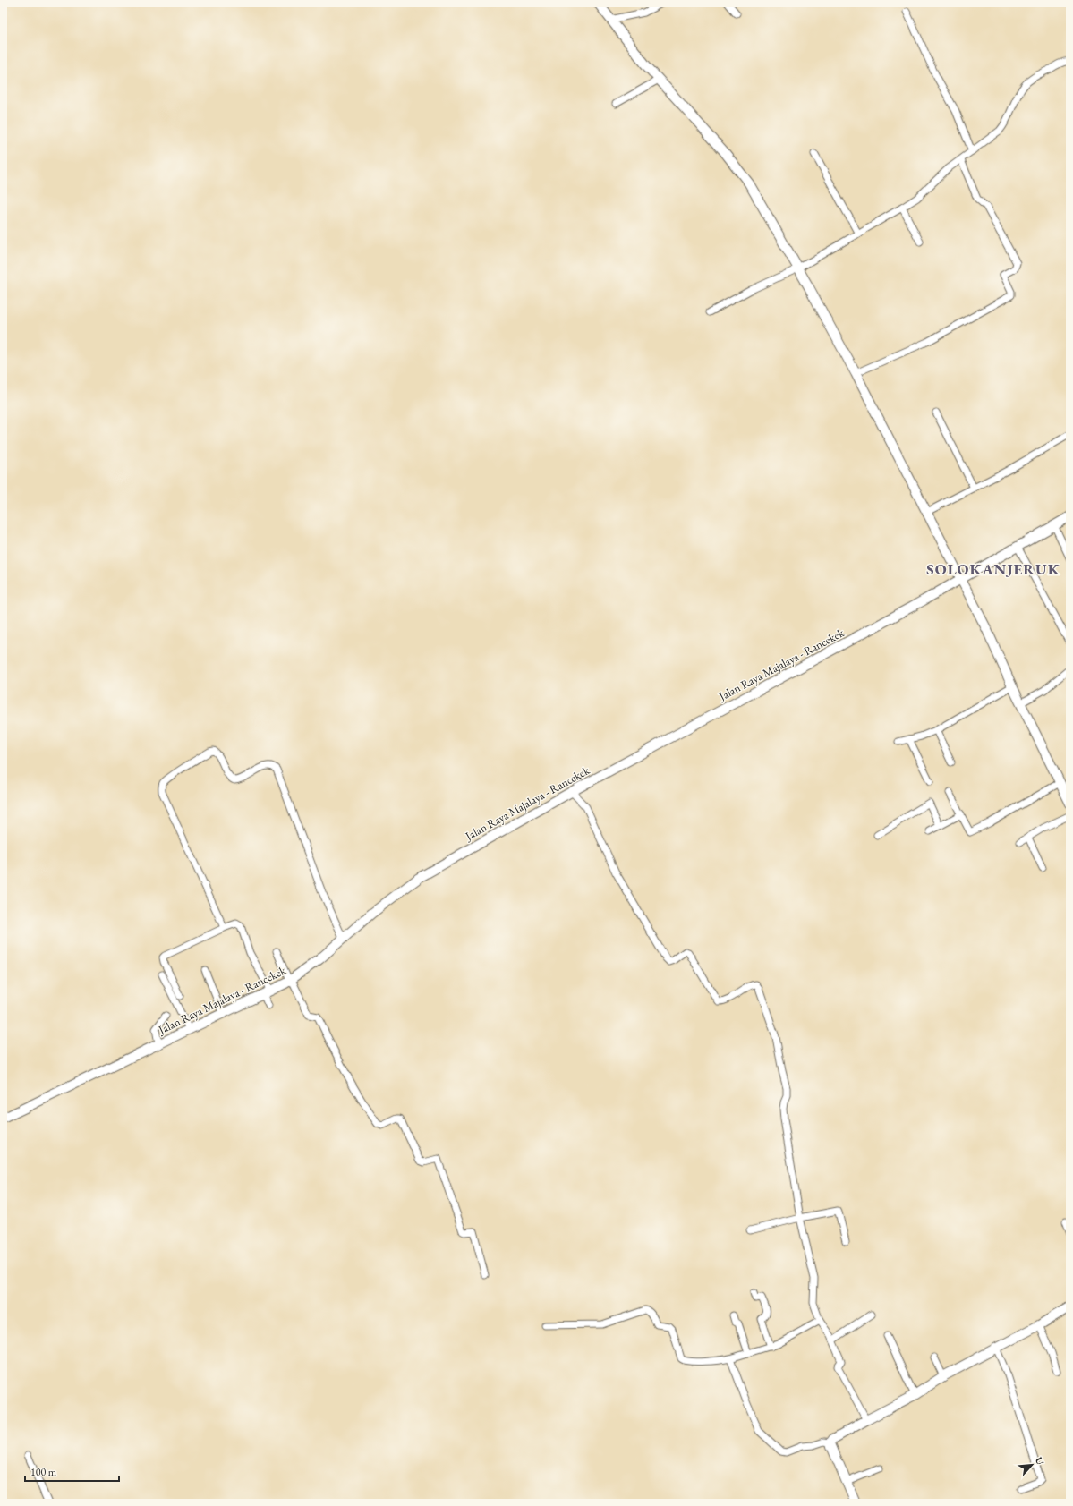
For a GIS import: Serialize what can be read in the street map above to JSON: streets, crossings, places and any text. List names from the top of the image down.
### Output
{
  "streets": {
    "main road": ["Jalan Raya Majalaya - Rancekek"]
  },
  "districts": ["SOLOKANJERUK"],
  "scale_bar": "100 m",
  "north": "top right"
}
